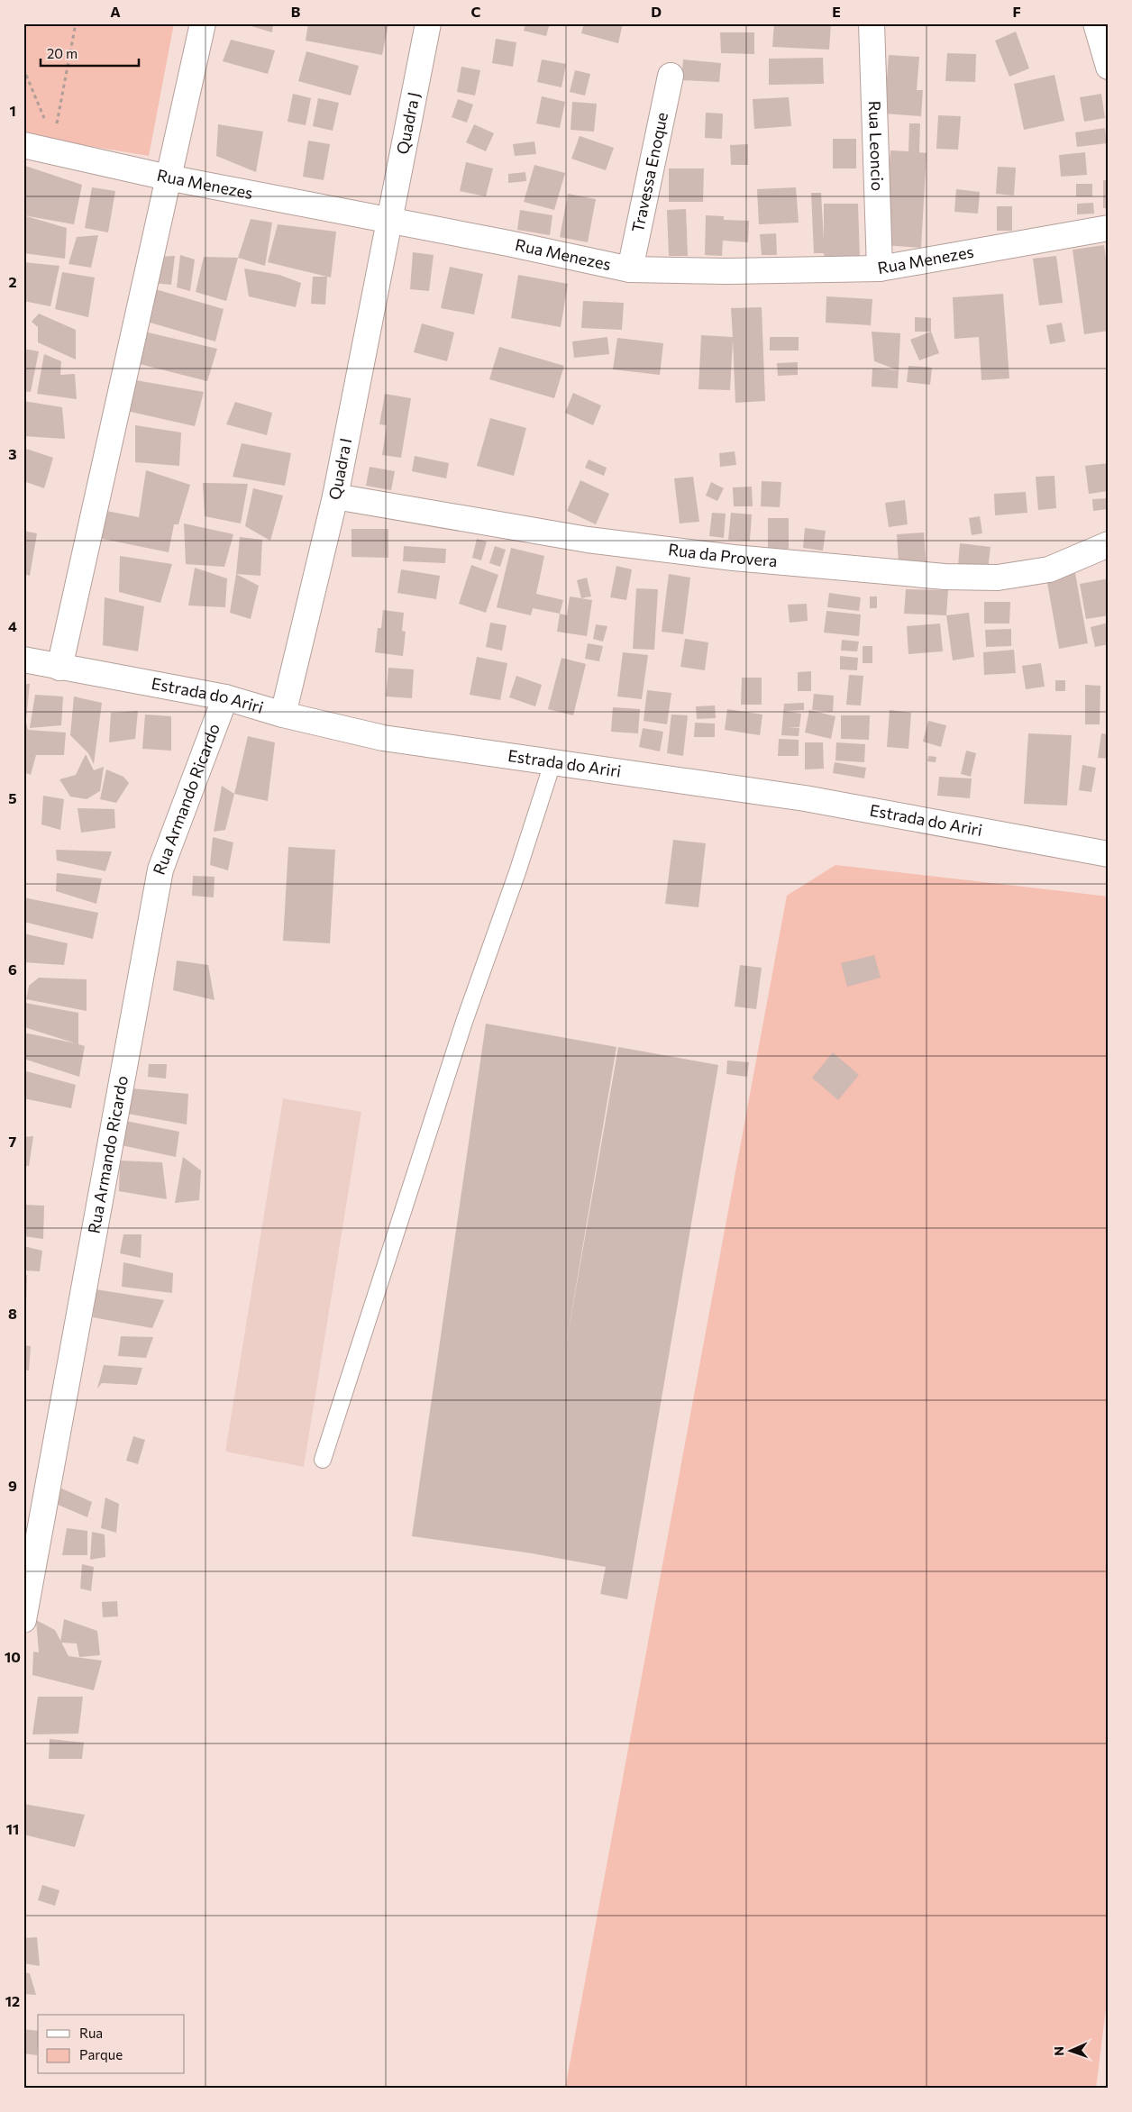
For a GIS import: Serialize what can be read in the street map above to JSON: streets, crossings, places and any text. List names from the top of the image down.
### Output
{
  "streets": {
    "street": [
      "Quadra J",
      "Rua Leoncio",
      "Travessa Enoque",
      "Rua Menezes",
      "Quadra I",
      "Rua da Provera",
      "Estrada do Ariri",
      "Rua Armando Ricardo"
    ]
  },
  "crossings": [
    ["Quadra J", "Rua Menezes"],
    ["Quadra J", "Quadra I"],
    ["Rua Leoncio", "Rua Menezes"],
    ["Travessa Enoque", "Rua Menezes"],
    ["Rua Menezes", "Quadra I"],
    ["Quadra I", "Rua da Provera"],
    ["Quadra I", "Estrada do Ariri"],
    ["Estrada do Ariri", "Rua Armando Ricardo"]
  ],
  "legend": ["Rua", "Parque"],
  "scale_bar": "20 m",
  "north": "left",
  "grid": {
    "columns": [
      "A",
      "B",
      "C",
      "D",
      "E",
      "F"
    ],
    "rows": [
      "1",
      "2",
      "3",
      "4",
      "5",
      "6",
      "7",
      "8",
      "9",
      "10",
      "11",
      "12"
    ]
  }
}
